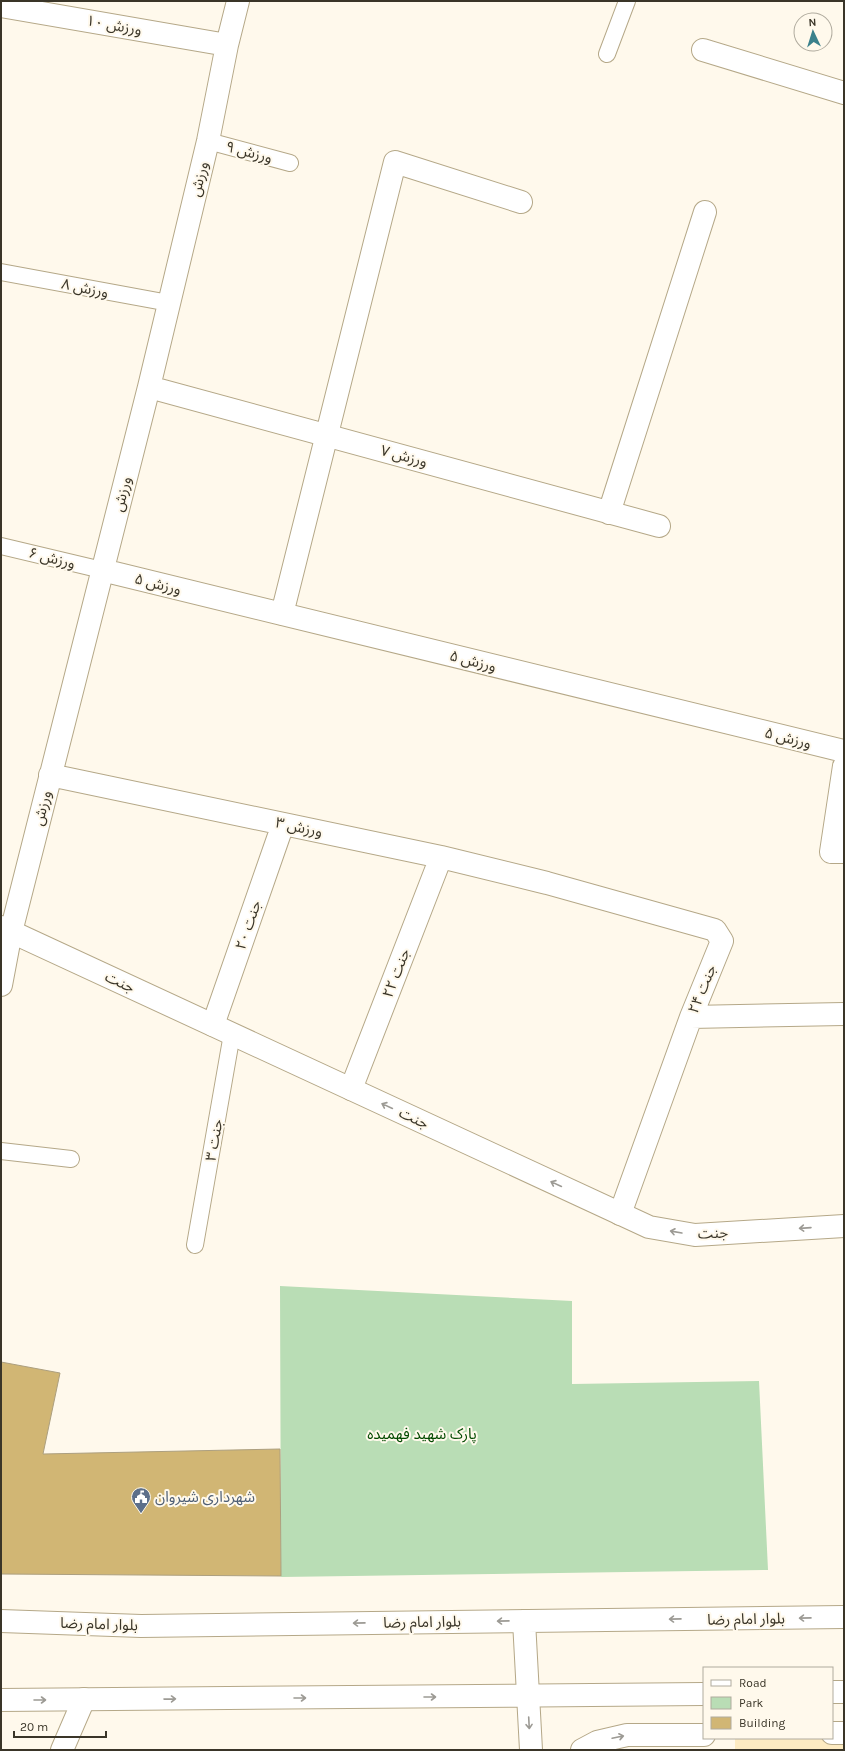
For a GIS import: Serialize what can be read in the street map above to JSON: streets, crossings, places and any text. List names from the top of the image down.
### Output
{
  "streets": {
    "street": [
      "ورزش ۱۰",
      "ورزش",
      "ورزش ۷",
      "ورزش ۵",
      "ورزش ۳",
      "جنت ۲۰",
      "جنت ۲۲",
      "جنت",
      "جنت ۲۴",
      "بلوار امام رضا"
    ],
    "lane": [
      "ورزش ۹",
      "ورزش ۸",
      "ورزش ۶",
      "جنت ۳"
    ]
  },
  "crossings": [
    ["ورزش ۱۰", "ورزش"],
    ["ورزش ۹", "ورزش"],
    ["ورزش", "ورزش ۸"],
    ["ورزش", "ورزش ۷"],
    ["ورزش", "ورزش ۶"],
    ["ورزش", "ورزش ۵"],
    ["ورزش", "ورزش ۳"],
    ["ورزش", "جنت"],
    ["ورزش ۶", "ورزش ۵"],
    ["ورزش ۳", "جنت ۲۰"],
    ["ورزش ۳", "جنت ۲۲"],
    ["ورزش ۳", "جنت ۲۴"],
    ["جنت ۲۰", "جنت"],
    ["جنت ۲۰", "جنت ۳"],
    ["جنت ۲۲", "جنت"],
    ["جنت", "جنت ۲۴"],
    ["جنت", "جنت ۳"]
  ],
  "one_way": ["جنت"],
  "parks": ["پارک شهید فهمیده"],
  "places": {
    "public building": ["شهرداری شیروان"]
  },
  "legend": ["Road", "Park", "Building"],
  "scale_bar": "20 m",
  "north": "top"
}
